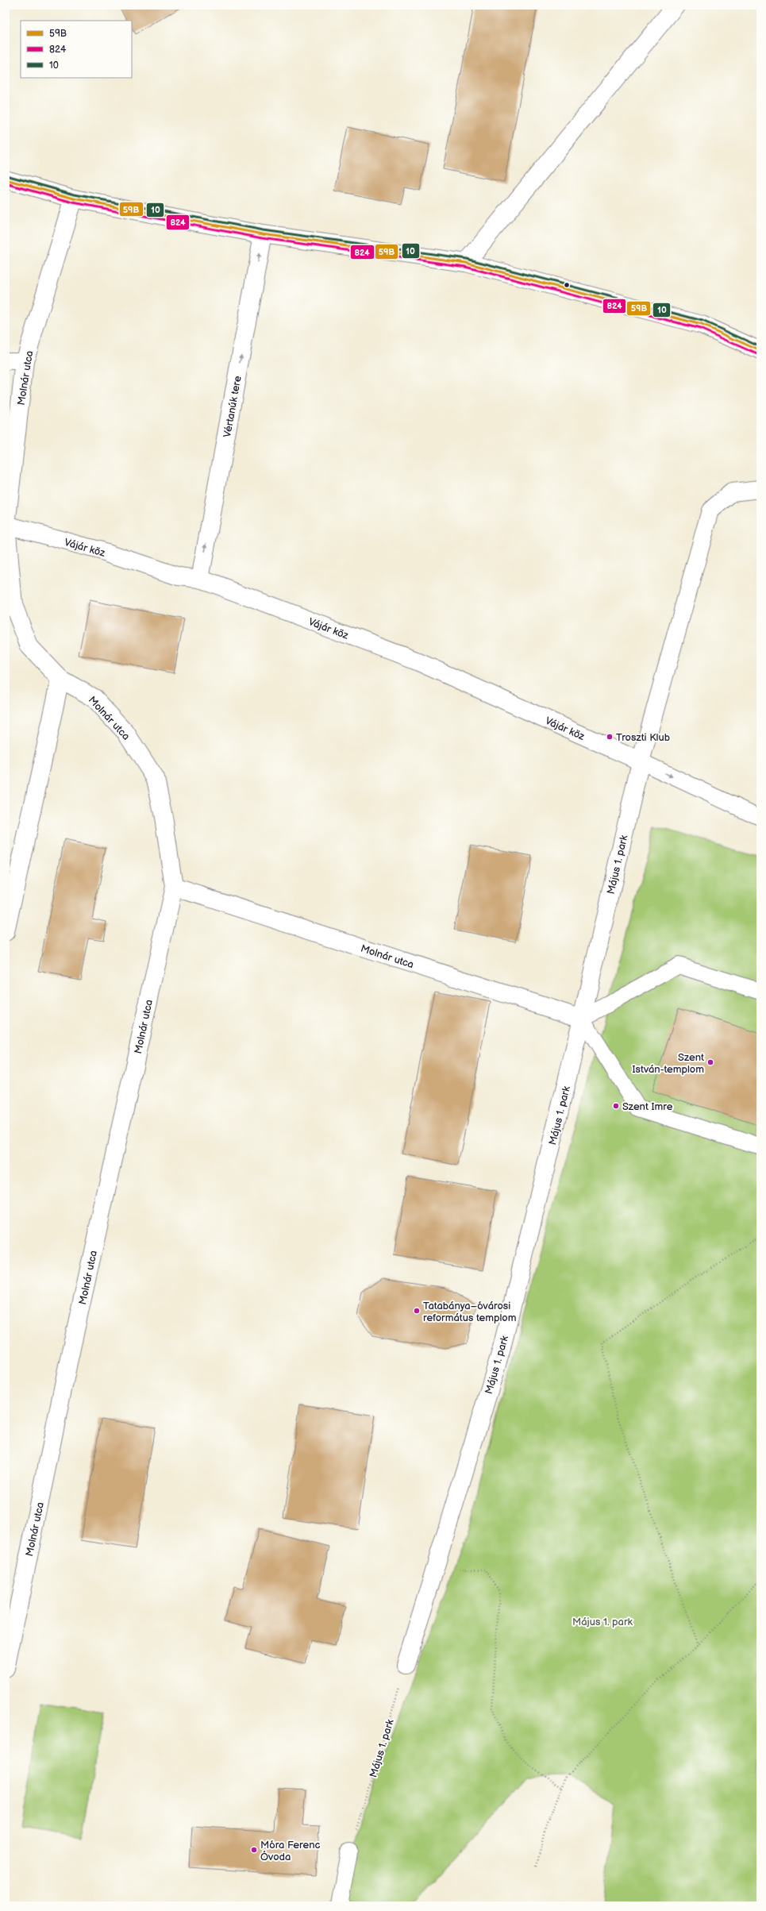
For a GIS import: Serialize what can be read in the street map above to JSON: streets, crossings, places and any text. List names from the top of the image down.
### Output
{
  "streets": {
    "street": [
      "Molnár utca",
      "Vértanúk tere",
      "Vájár köz",
      "Május 1. park"
    ]
  },
  "crossings": [
    ["Molnár utca", "Vájár köz"],
    ["Molnár utca", "Május 1. park"],
    ["Vértanúk tere", "Vájár köz"],
    ["Vájár köz", "Május 1. park"]
  ],
  "one_way": ["Vértanúk tere"],
  "parks": ["Május 1. park"],
  "places": [
    "Troszti Klub",
    "Szent István-templom",
    "Szent Imre",
    "Tatabánya–óvárosi református templom",
    "Móra Ferenc Óvoda"
  ],
  "lines": ["transit line 10", "transit line 59B", "transit line 824"],
  "legend": ["59B", "824", "10"]
}
